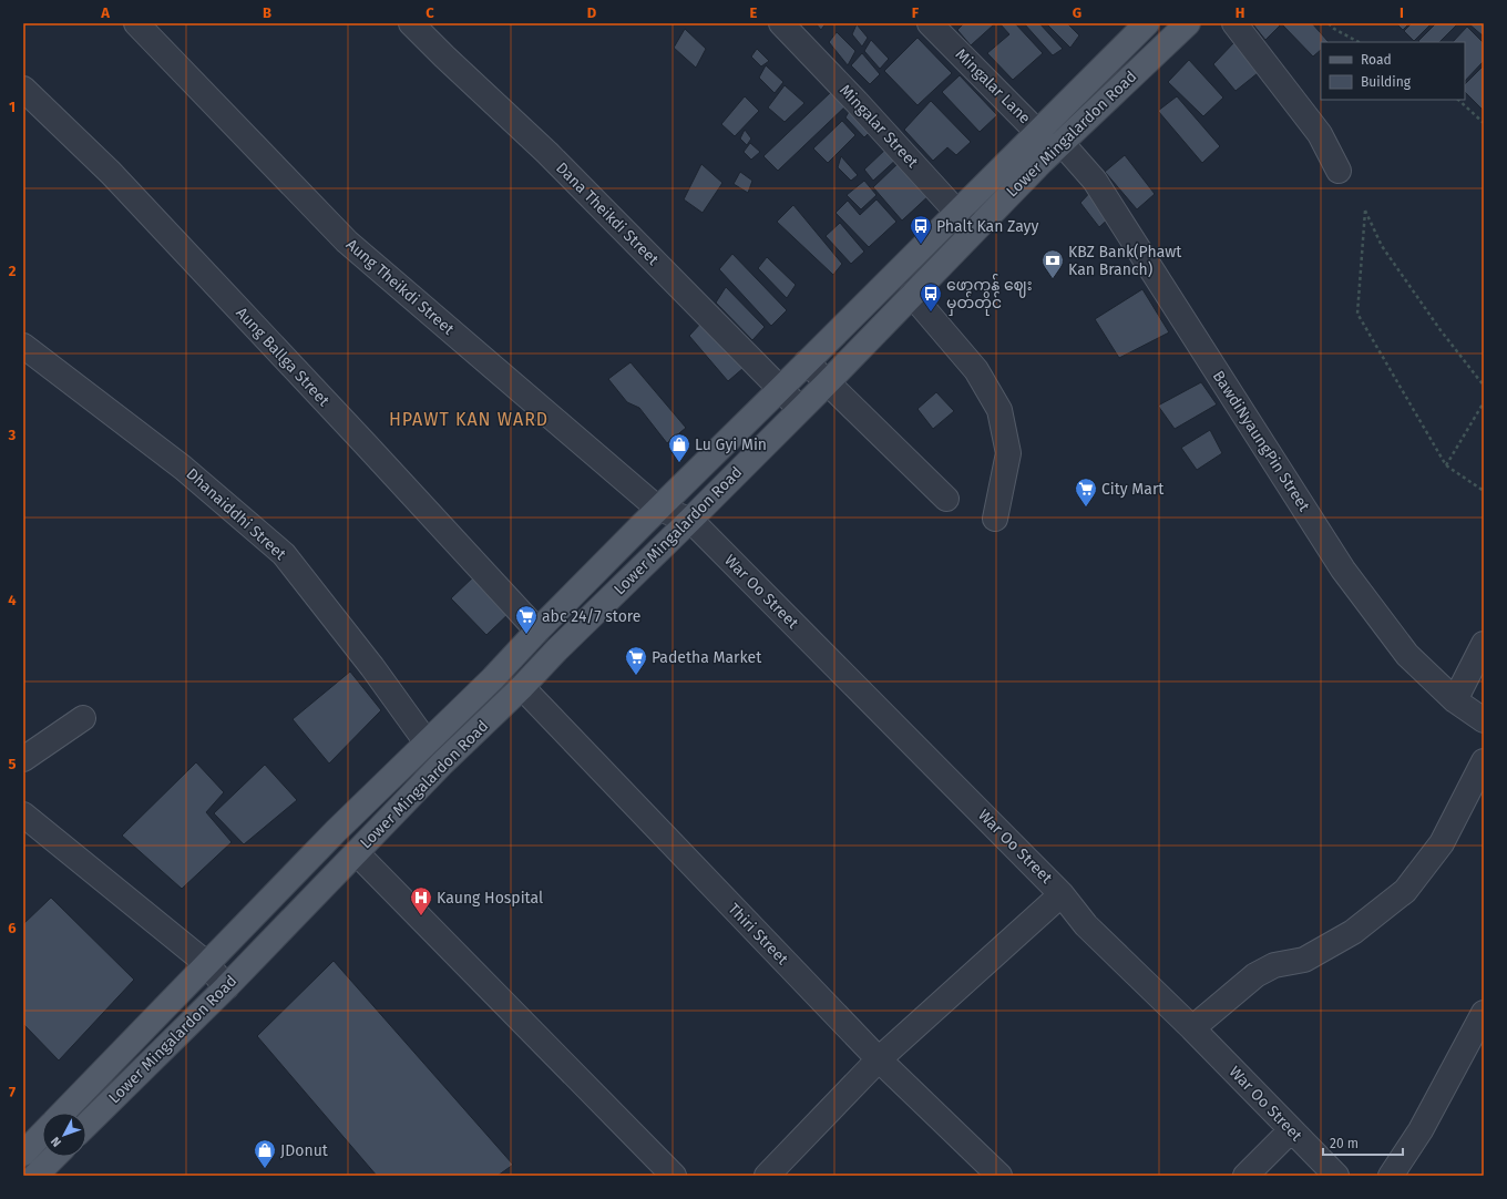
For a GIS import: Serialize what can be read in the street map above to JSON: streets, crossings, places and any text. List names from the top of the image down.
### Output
{
  "streets": {
    "main road": ["Lower Mingalardon Road"],
    "street": [
      "Mingalar Lane",
      "Mingalar Street",
      "Dana Theikdi Street",
      "Aung Theikdi Street",
      "Aung Ballga Street",
      "BawdiNyaungPin Street",
      "Dhanaiddhi Street",
      "War Oo Street",
      "Thiri Street"
    ]
  },
  "crossings": [
    ["Mingalar Lane", "Lower Mingalardon Road"],
    ["Mingalar Lane", "BawdiNyaungPin Street"],
    ["Mingalar Street", "Lower Mingalardon Road"],
    ["Lower Mingalardon Road", "Dana Theikdi Street"],
    ["Lower Mingalardon Road", "Aung Theikdi Street"],
    ["Lower Mingalardon Road", "Aung Ballga Street"],
    ["Lower Mingalardon Road", "BawdiNyaungPin Street"],
    ["Lower Mingalardon Road", "Dhanaiddhi Street"],
    ["Lower Mingalardon Road", "War Oo Street"],
    ["Lower Mingalardon Road", "Thiri Street"],
    ["Aung Theikdi Street", "War Oo Street"]
  ],
  "districts": ["HPAWT KAN WARD"],
  "places": {
    "bus stop": ["Phalt Kan Zayy", "ဖော့ကန် ဈေး မှတ်တိုင်"],
    "bank": ["KBZ Bank(Phawt Kan Branch)"],
    "shop": ["Lu Gyi Min", "JDonut"],
    "supermarket": ["City Mart", "abc 24/7 store", "Padetha Market"],
    "hospital": ["Kaung Hospital"]
  },
  "legend": ["Road", "Building"],
  "scale_bar": "20 m",
  "north": "bottom left",
  "grid": {
    "columns": [
      "A",
      "B",
      "C",
      "D",
      "E",
      "F",
      "G",
      "H",
      "I"
    ],
    "rows": [
      "1",
      "2",
      "3",
      "4",
      "5",
      "6",
      "7"
    ]
  }
}
